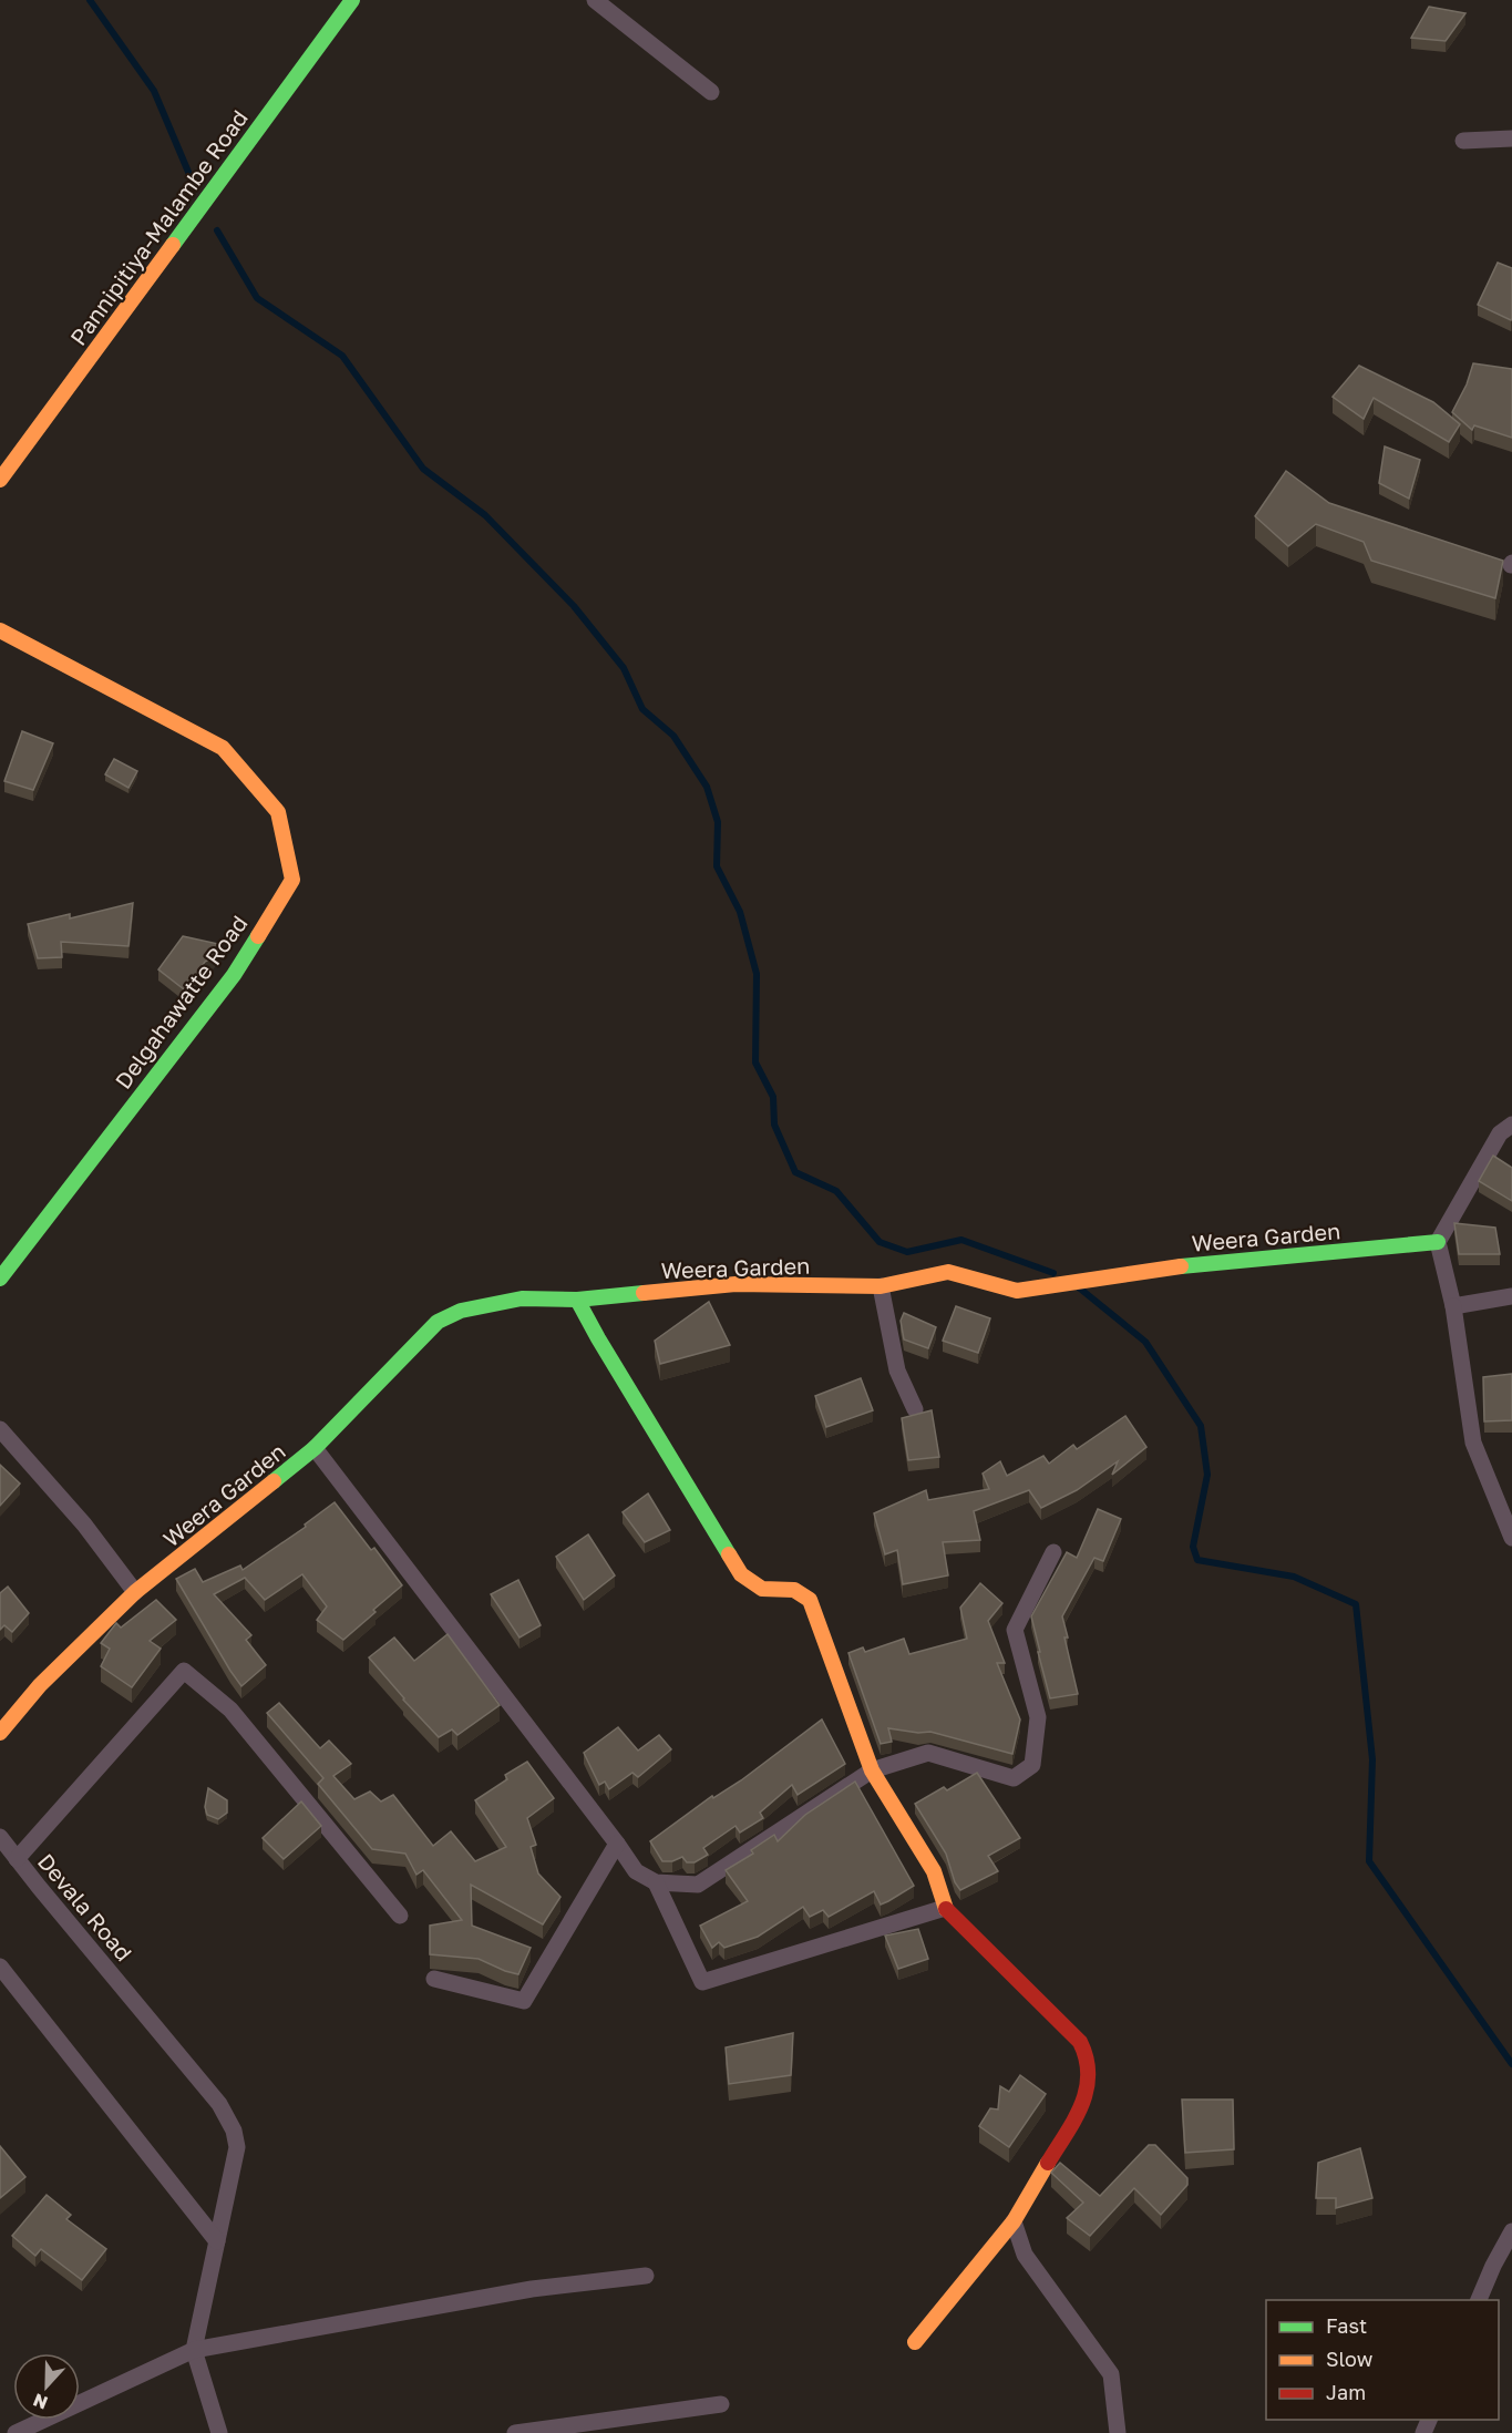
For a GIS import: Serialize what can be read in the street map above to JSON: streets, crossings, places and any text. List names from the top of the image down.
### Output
{
  "streets": {
    "street": [
      "Pannipitiya-Malambe Road",
      "Delgahawatte Road",
      "Weera Garden",
      "Devala Road"
    ]
  },
  "legend": ["Fast", "Slow", "Jam"],
  "north": "bottom"
}
